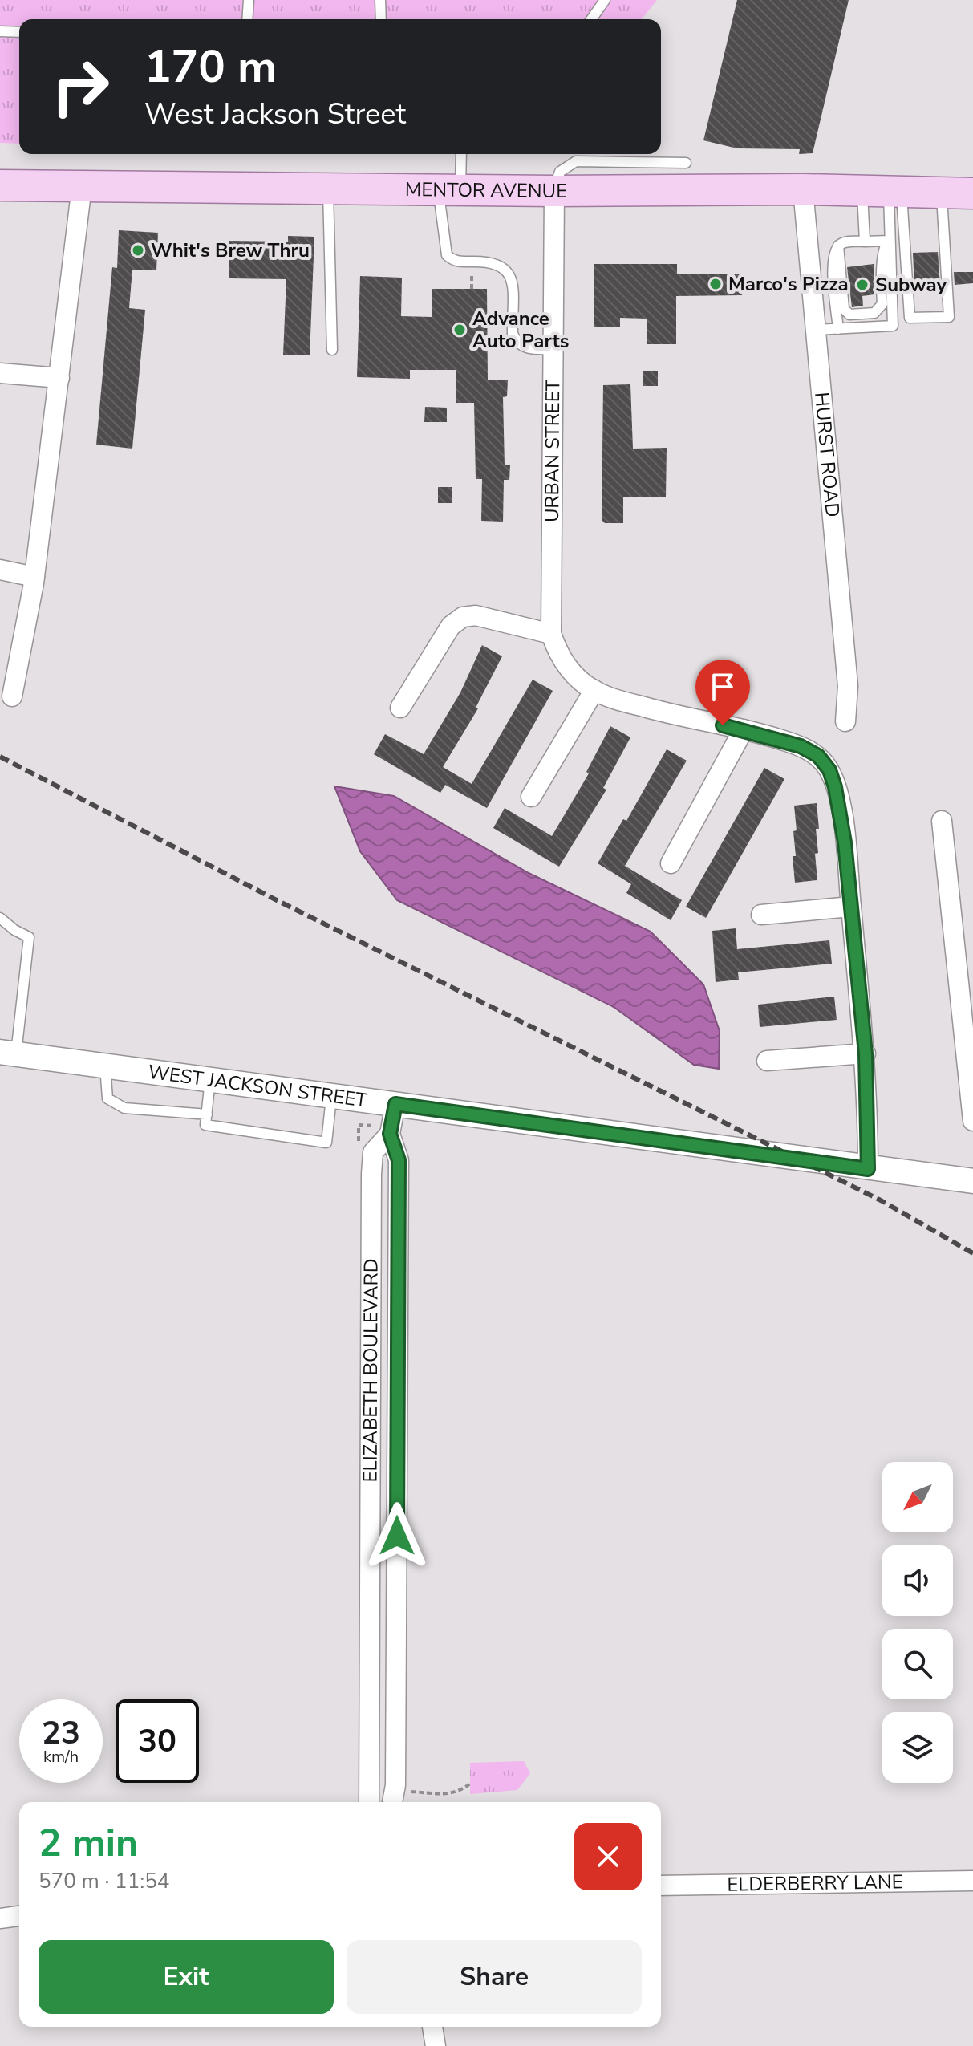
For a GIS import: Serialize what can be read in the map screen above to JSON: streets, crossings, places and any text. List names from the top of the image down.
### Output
{
  "streets": {
    "main road": ["MENTOR AVENUE"],
    "street": [
      "URBAN STREET",
      "HURST ROAD",
      "WEST JACKSON STREET",
      "ELIZABETH BOULEVARD",
      "ELDERBERRY LANE"
    ]
  },
  "crossings": [
    ["MENTOR AVENUE", "URBAN STREET"],
    ["MENTOR AVENUE", "HURST ROAD"],
    ["WEST JACKSON STREET", "ELIZABETH BOULEVARD"]
  ],
  "places": [
    "Whit's Brew Thru",
    "Marco's Pizza",
    "Subway",
    "Advance Auto Parts"
  ],
  "north": "bottom left",
  "page": {
    "turn": ["170 m", "West Jackson Street"],
    "speed": "23 km/h",
    "limit": "30",
    "heading": ["2 min", "570 m · 11:54"],
    "buttons": ["Exit", "Share"]
  }
}
